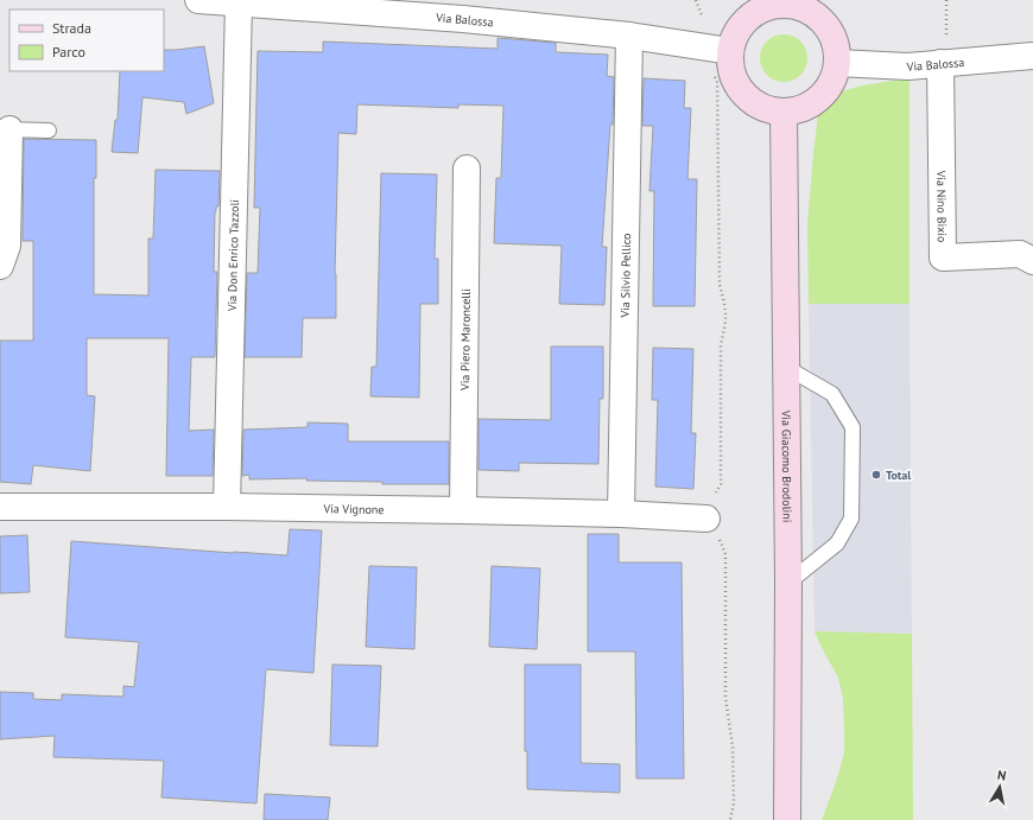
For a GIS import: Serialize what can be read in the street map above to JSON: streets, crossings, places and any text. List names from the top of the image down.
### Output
{
  "streets": {
    "street": [
      "Via Balossa",
      "Via Nino Bixio",
      "Via Don Enrico Tazzoli",
      "Via Silvio Pellico",
      "Via Piero Maroncelli",
      "Via Giacomo Brodolini",
      "Via Vignone"
    ]
  },
  "crossings": [
    ["Via Balossa", "Via Nino Bixio"],
    ["Via Balossa", "Via Don Enrico Tazzoli"],
    ["Via Balossa", "Via Silvio Pellico"],
    ["Via Balossa", "Via Giacomo Brodolini"],
    ["Via Don Enrico Tazzoli", "Via Vignone"],
    ["Via Silvio Pellico", "Via Vignone"],
    ["Via Piero Maroncelli", "Via Vignone"]
  ],
  "places": ["Total"],
  "legend": ["Strada", "Parco"],
  "north": "top"
}
